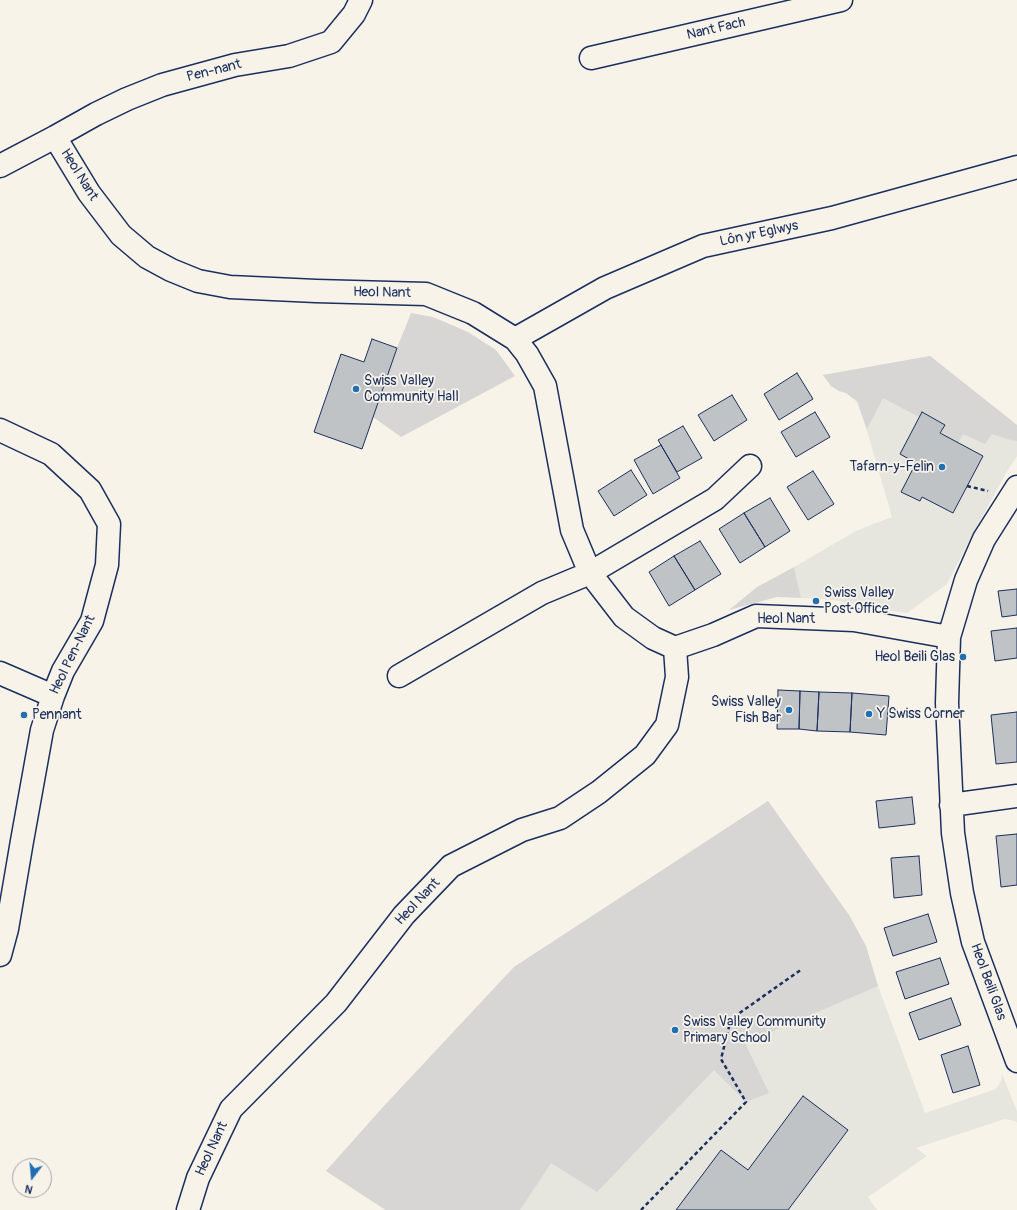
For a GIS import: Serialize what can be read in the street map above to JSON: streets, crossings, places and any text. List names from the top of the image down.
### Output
{
  "streets": {
    "street": [
      "Nant Fach",
      "Pen-nant",
      "Heol Nant",
      "Lôn yr Eglwys",
      "Heol Pen-Nant",
      "Heol Beili Glas"
    ]
  },
  "crossings": [
    ["Pen-nant", "Heol Nant"],
    ["Heol Nant", "Lôn yr Eglwys"],
    ["Heol Nant", "Heol Beili Glas"]
  ],
  "places": [
    "Swiss Valley Community Hall",
    "Tafarn-y-Felin",
    "Swiss Valley Post Office",
    "Heol Beili Glas",
    "Swiss Valley Fish Bar",
    "Y Swiss Corner",
    "Pennant",
    "Swiss Valley Community Primary School"
  ],
  "north": "bottom"
}
